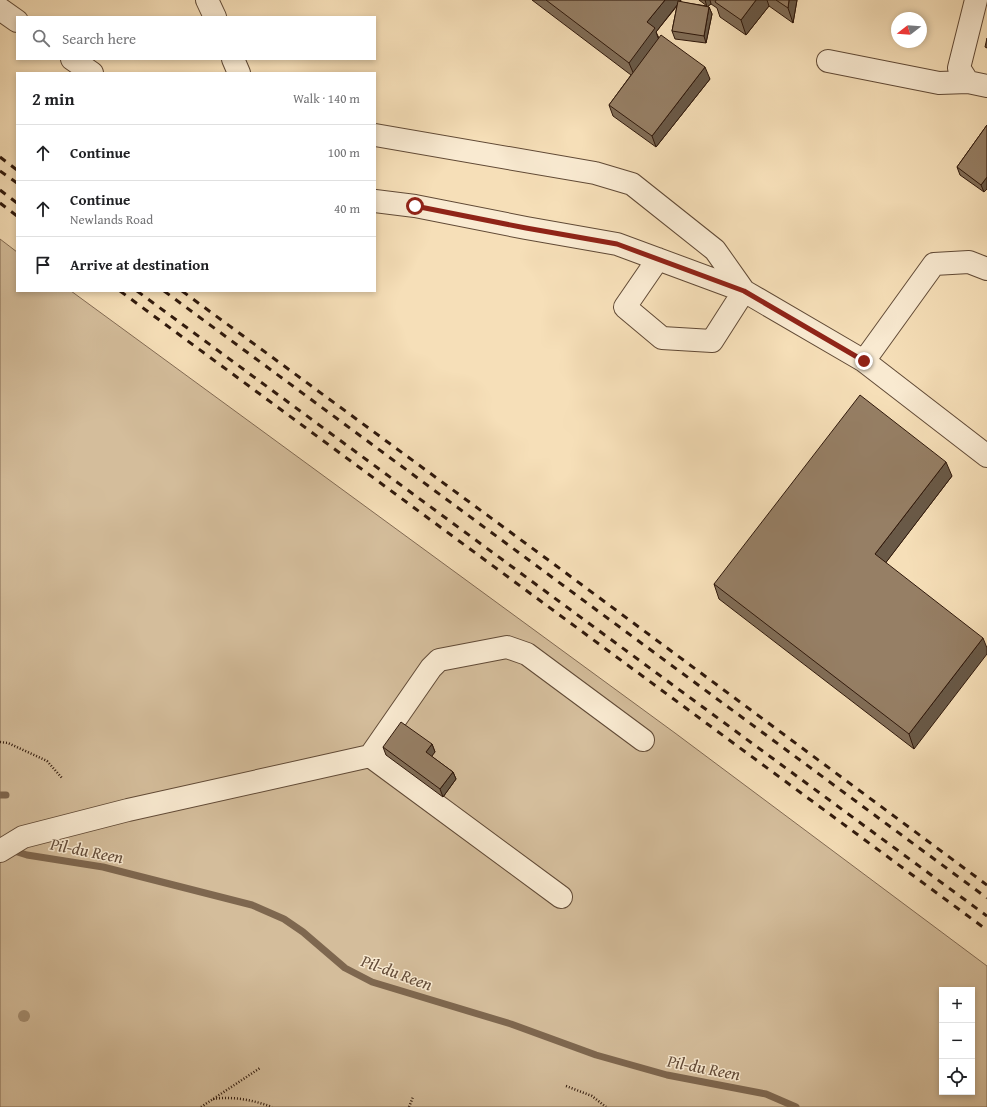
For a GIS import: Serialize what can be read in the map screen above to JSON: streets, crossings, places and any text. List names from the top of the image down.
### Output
{
  "water": ["Pil-du Reen"],
  "north": "left",
  "page": {
    "search": "Search here",
    "heading": ["2 min", "Walk · 140 m"],
    "list": [
      ["Continue", "100 m"],
      ["Continue", "Newlands Road", "40 m"],
      "Arrive at destination"
    ],
    "map_buttons": ["+", "−"]
  }
}
